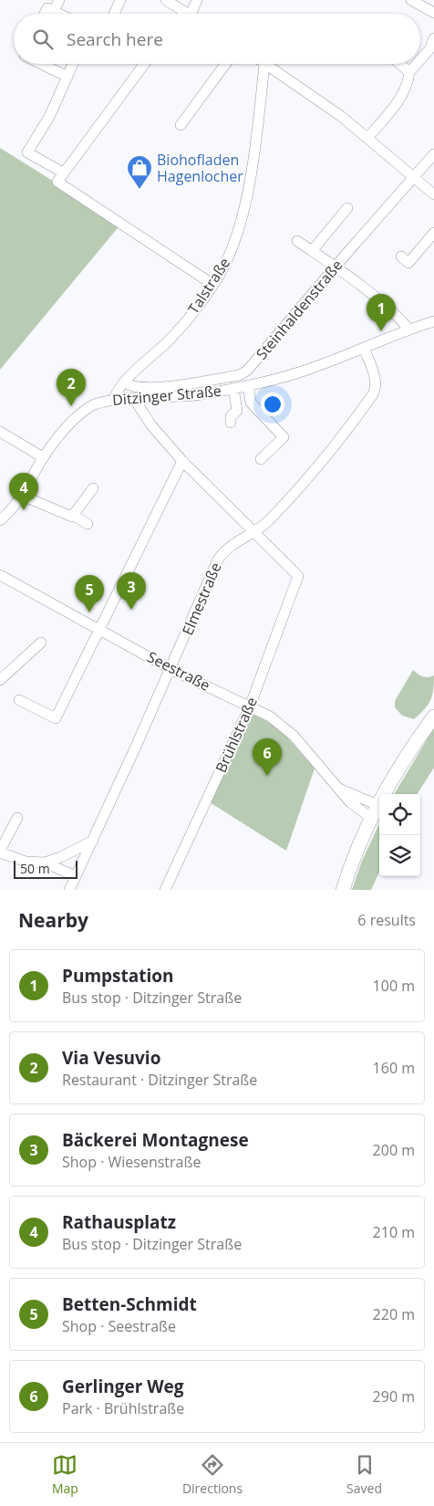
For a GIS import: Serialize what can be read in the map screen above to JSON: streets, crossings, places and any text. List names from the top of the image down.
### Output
{
  "streets": {
    "street": [
      "Talstraße",
      "Steinhaldenstraße",
      "Ditzinger Straße",
      "Elmestraße",
      "Seestraße",
      "Brühlstraße"
    ]
  },
  "crossings": [
    ["Talstraße", "Steinhaldenstraße"],
    ["Talstraße", "Ditzinger Straße"],
    ["Ditzinger Straße", "Elmestraße"],
    ["Elmestraße", "Seestraße"],
    ["Elmestraße", "Brühlstraße"],
    ["Seestraße", "Brühlstraße"]
  ],
  "places": {
    "shop": ["Biohofladen Hagenlocher"]
  },
  "scale_bar": "50 m",
  "page": {
    "search": "Search here",
    "pins": [
      "1",
      "2",
      "4",
      "3",
      "5",
      "6"
    ],
    "scale": "50 m",
    "heading": ["Nearby", "6 results"],
    "list": [
      {
        "mark": "1",
        "name": "Pumpstation",
        "note": "Bus stop · Ditzinger Straße",
        "value": "100 m"
      },
      {
        "mark": "2",
        "name": "Via Vesuvio",
        "note": "Restaurant · Ditzinger Straße",
        "value": "160 m"
      },
      {
        "mark": "3",
        "name": "Bäckerei Montagnese",
        "note": "Shop · Wiesenstraße",
        "value": "200 m"
      },
      {
        "mark": "4",
        "name": "Rathausplatz",
        "note": "Bus stop · Ditzinger Straße",
        "value": "210 m"
      },
      {
        "mark": "5",
        "name": "Betten-Schmidt",
        "note": "Shop · Seestraße",
        "value": "220 m"
      },
      {
        "mark": "6",
        "name": "Gerlinger Weg",
        "note": "Park · Brühlstraße",
        "value": "290 m"
      }
    ],
    "nav": ["Map", "Directions", "Saved"]
  }
}
